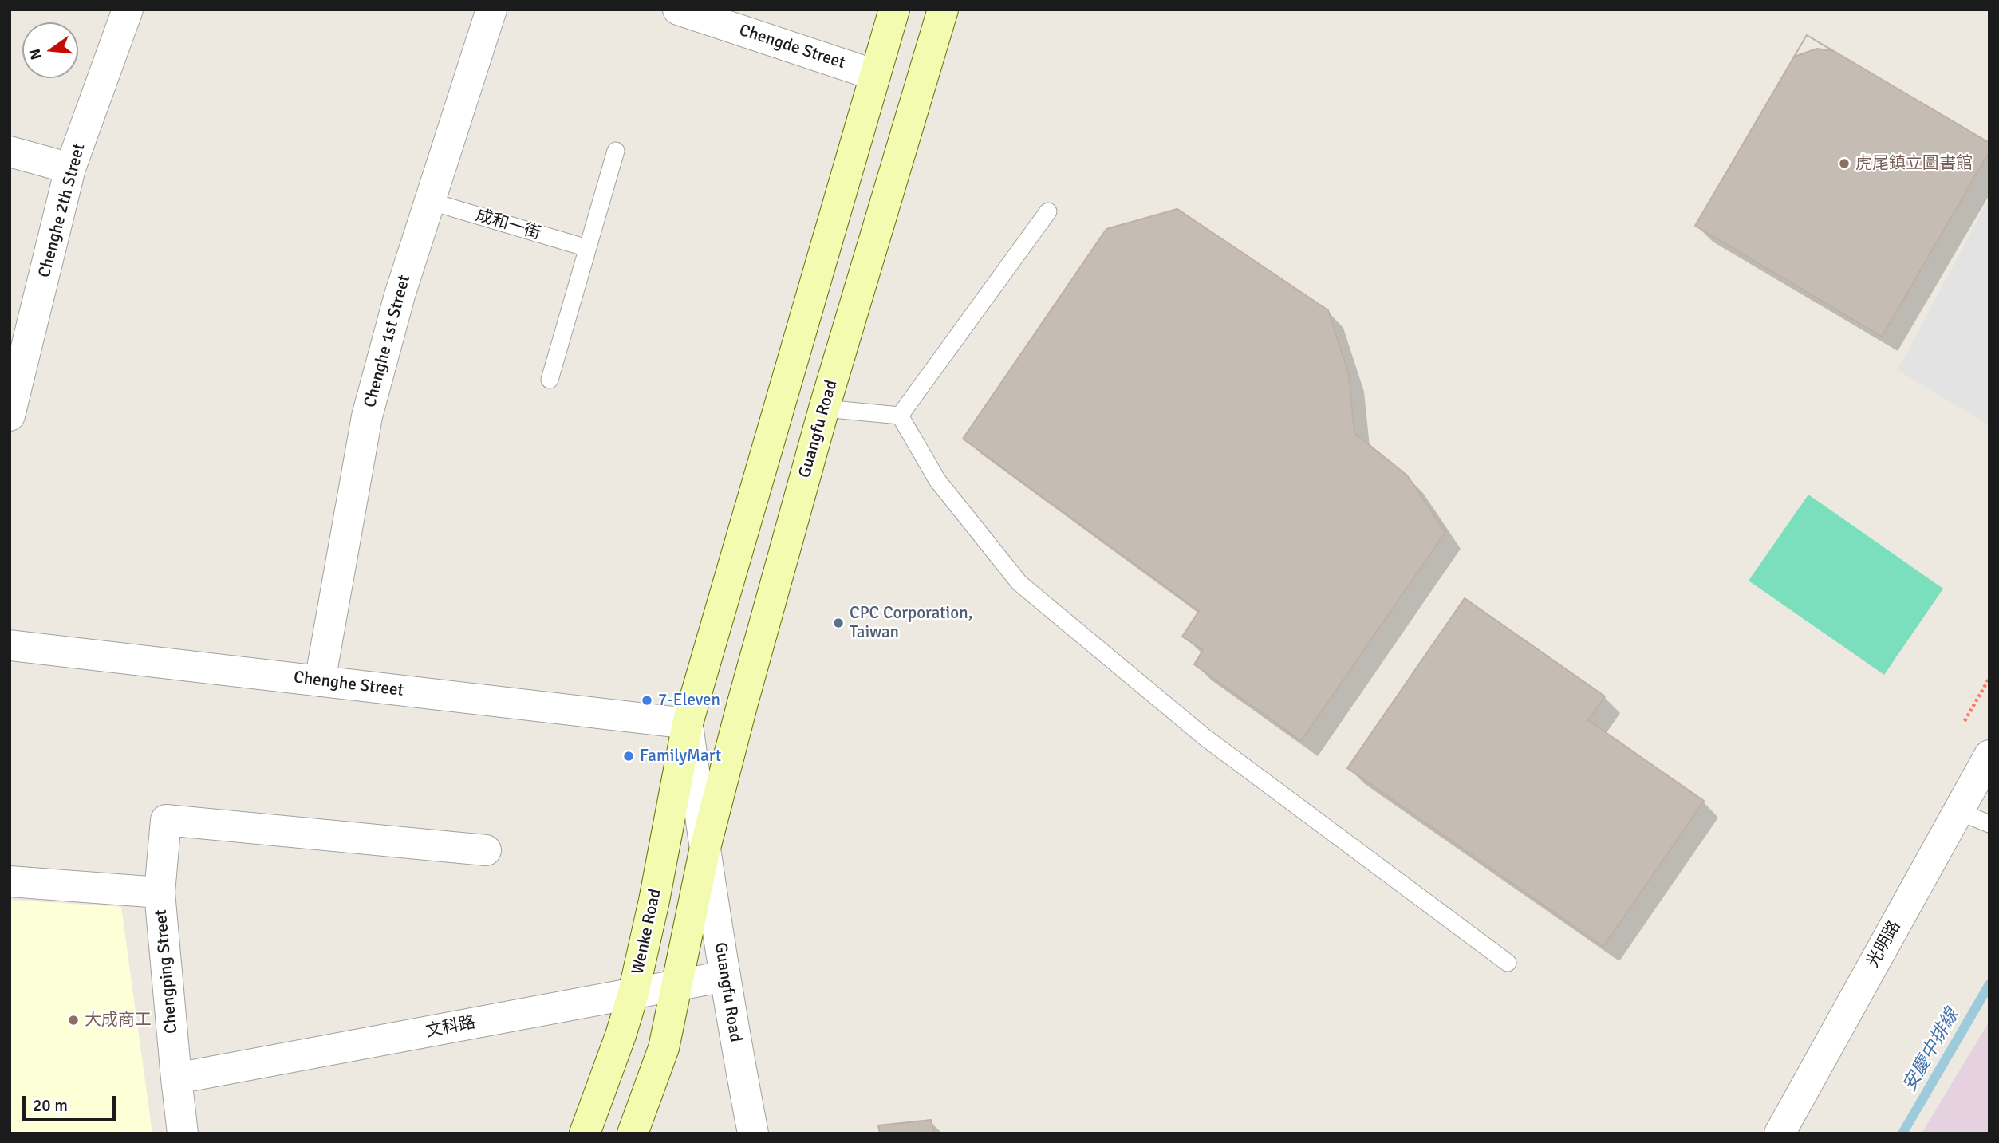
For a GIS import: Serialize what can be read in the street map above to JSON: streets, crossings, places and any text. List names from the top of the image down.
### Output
{
  "streets": {
    "main road": ["Guangfu Road", "Wenke Road"],
    "street": [
      "Chengde Street",
      "Chenghe 2th Street",
      "Chenghe 1st Street",
      "Chenghe Street",
      "光明路",
      "Chengping Street",
      "文科路"
    ],
    "lane": ["成和一街"]
  },
  "crossings": [
    ["Chengde Street", "Guangfu Road"],
    ["成和一街", "Chenghe 1st Street"],
    ["Chenghe 1st Street", "Chenghe Street"],
    ["Guangfu Road", "Chenghe Street"],
    ["Guangfu Road", "Wenke Road"],
    ["Guangfu Road", "文科路"],
    ["Chenghe Street", "Wenke Road"],
    ["Wenke Road", "文科路"],
    ["Chengping Street", "文科路"]
  ],
  "water": ["安慶中排線"],
  "places": [
    "虎尾鎮立圖書館",
    "CPC Corporation, Taiwan",
    "7-Eleven",
    "FamilyMart",
    "大成商工"
  ],
  "scale_bar": "20 m",
  "north": "left"
}
